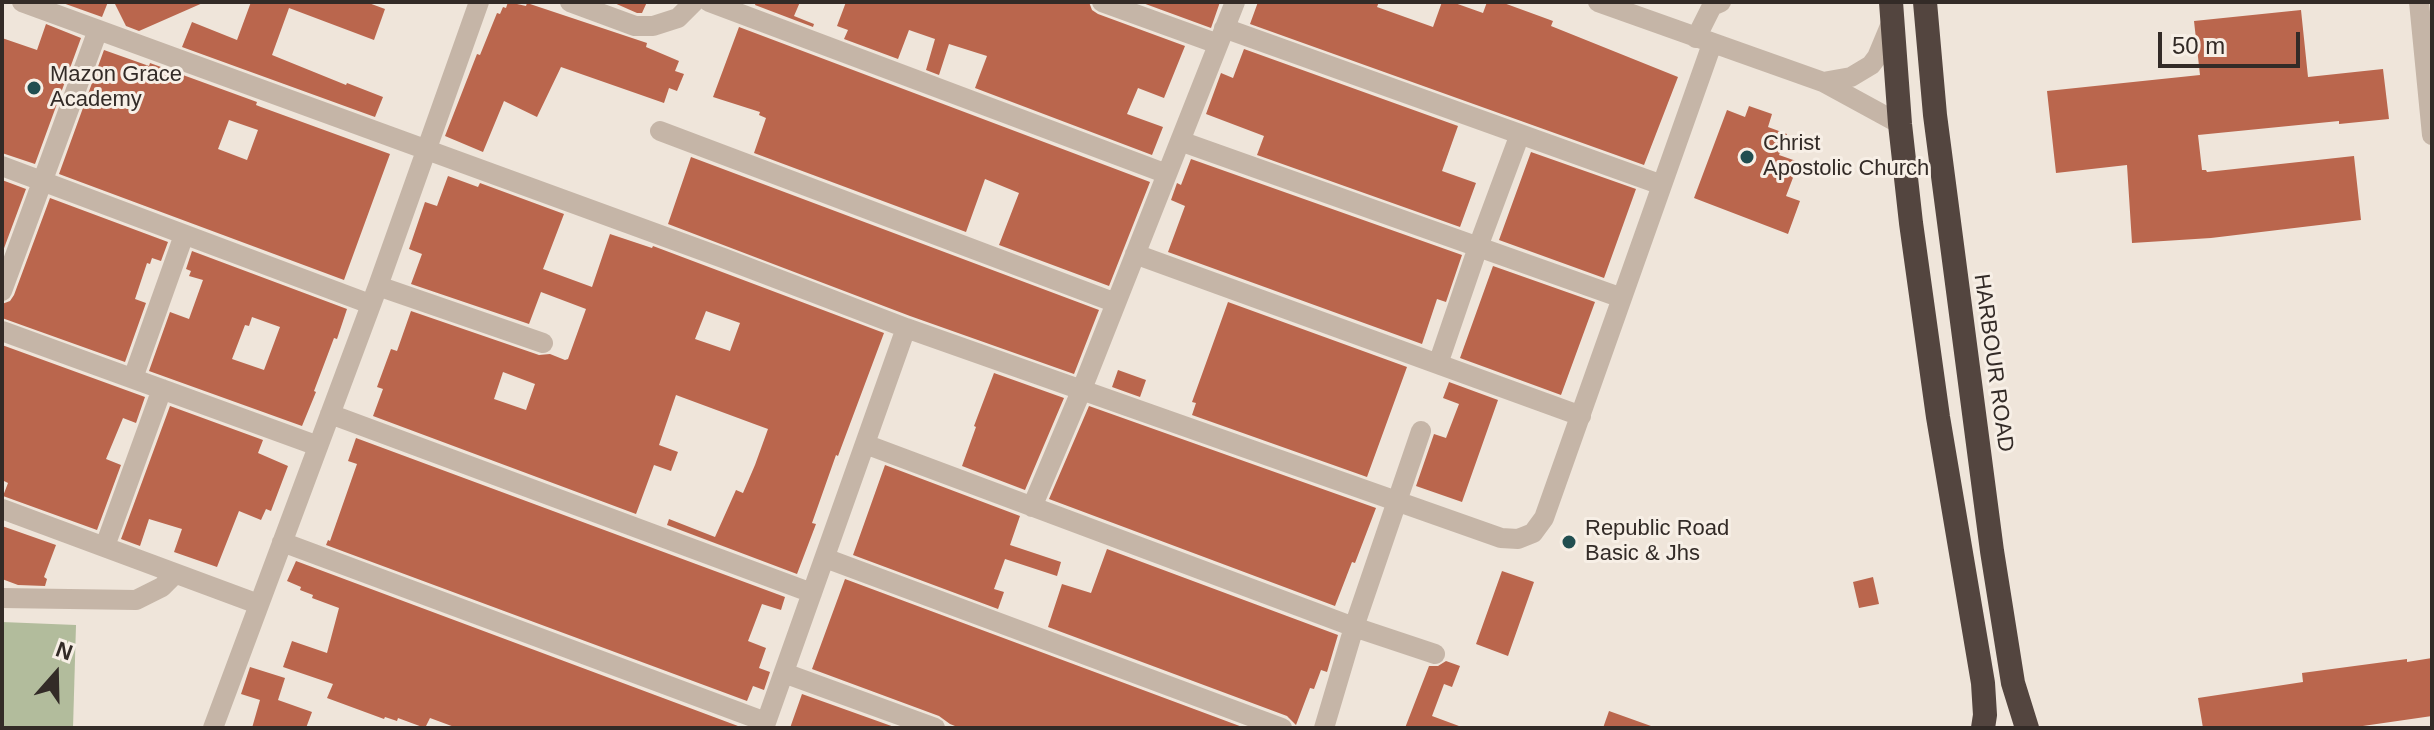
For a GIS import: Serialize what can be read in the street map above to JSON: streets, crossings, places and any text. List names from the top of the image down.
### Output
{
  "streets": {
    "highway": ["HARBOUR ROAD"]
  },
  "places": ["Mazon Grace Academy", "Christ Apostolic Church", "Republic Road Basic & Jhs"],
  "scale_bar": "50 m",
  "north": "top"
}
